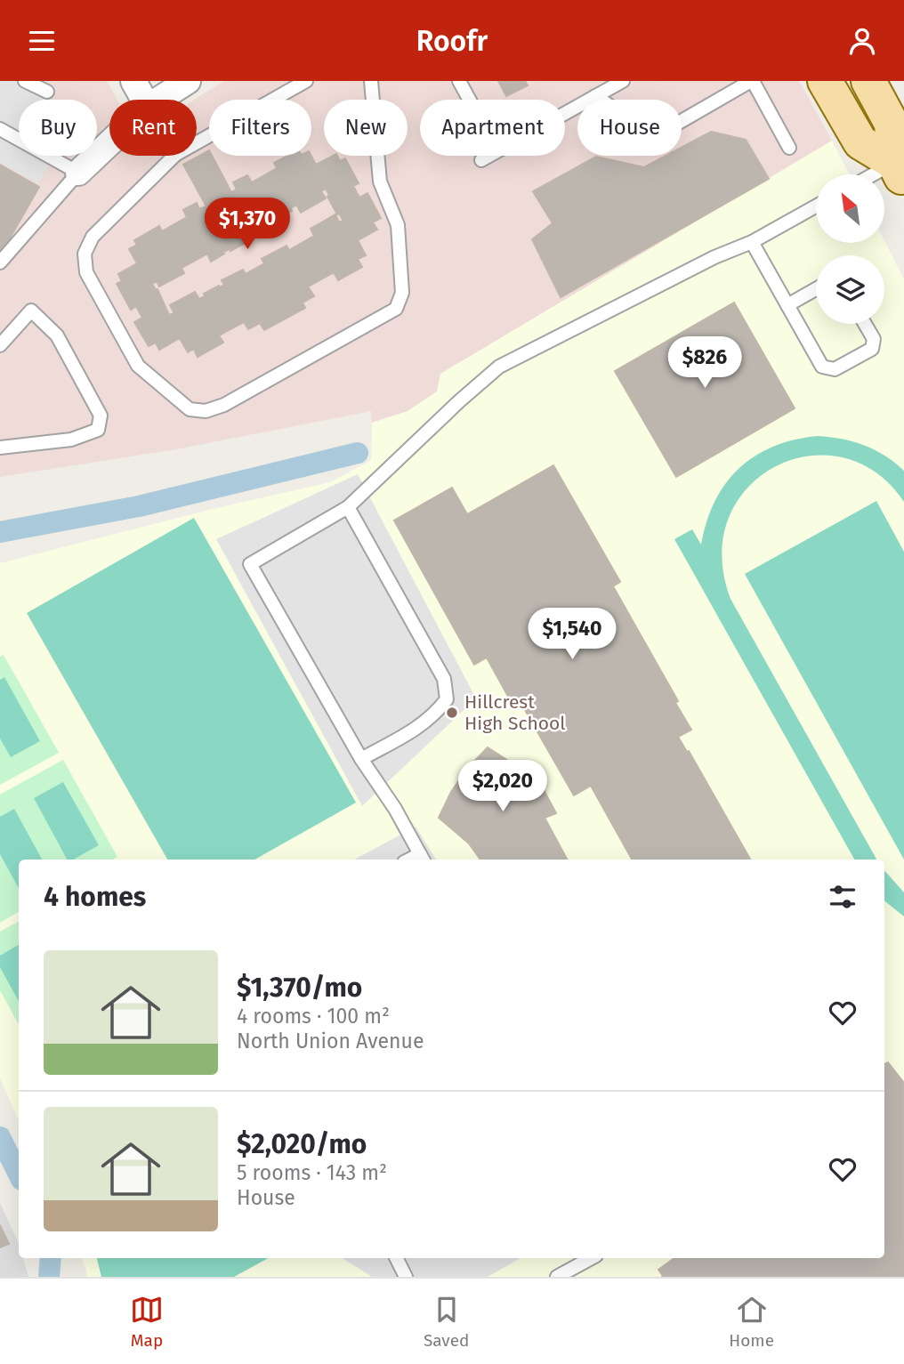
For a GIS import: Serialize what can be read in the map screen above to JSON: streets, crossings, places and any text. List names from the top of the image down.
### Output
{
  "places": ["Hillcrest High School"],
  "north": "top left",
  "page": {
    "header": "Roofr",
    "chip": [
      "Buy",
      "Rent",
      "Filters",
      "New",
      "Apartment",
      "House"
    ],
    "price": [
      "$1,370",
      "$826",
      "$1,540",
      "$2,020"
    ],
    "heading": "4 homes",
    "list": [
      {
        "name": "$1,370/mo",
        "note": "4 rooms · 100 m² · North Union Avenue"
      },
      {
        "name": "$2,020/mo",
        "note": "5 rooms · 143 m² · House"
      }
    ],
    "tabs": ["Map", "Saved", "Home"]
  }
}
